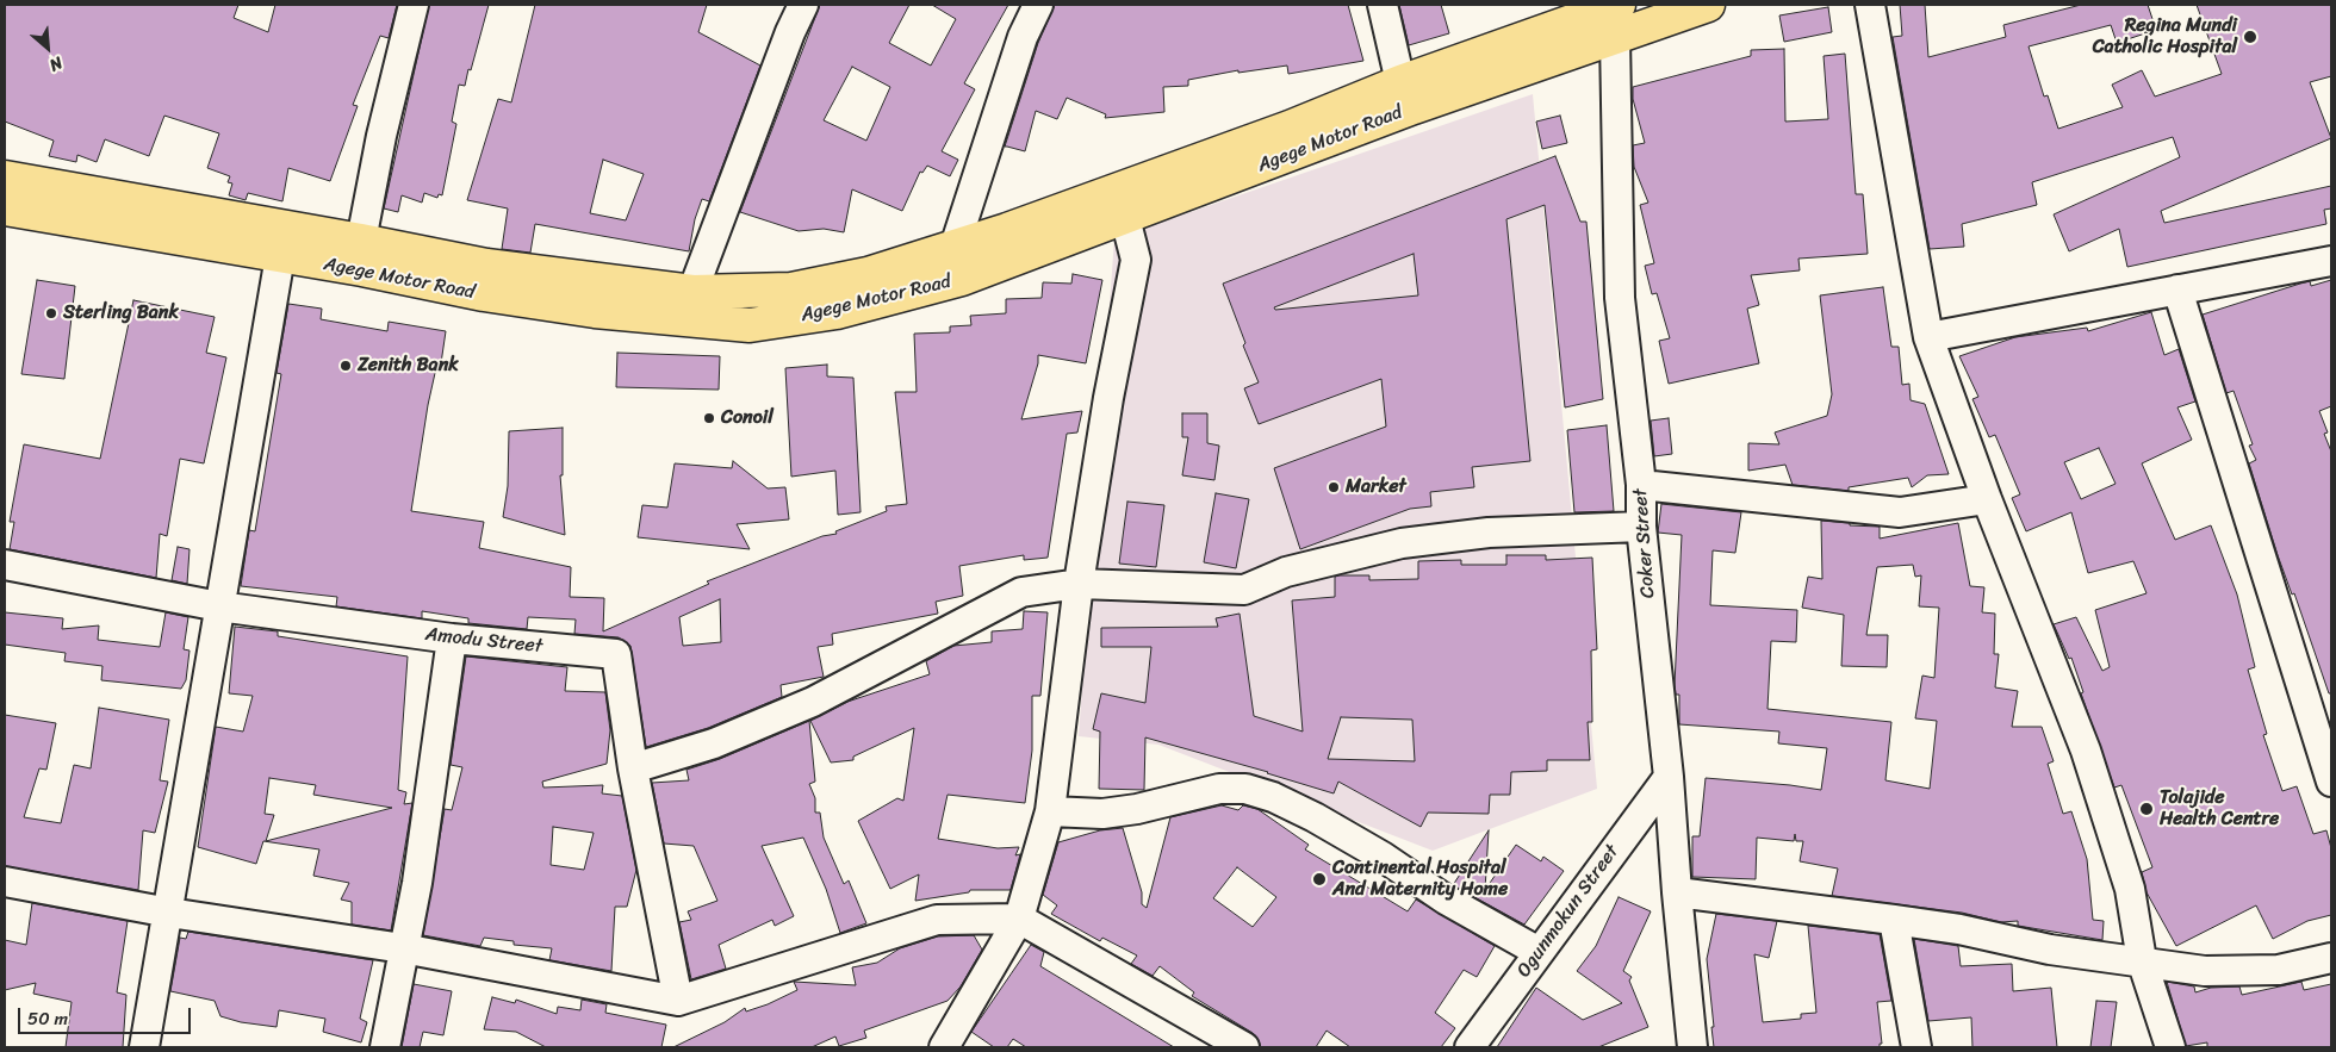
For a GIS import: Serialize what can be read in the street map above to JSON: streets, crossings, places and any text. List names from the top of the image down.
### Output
{
  "streets": {
    "highway": ["Agege Motor Road"],
    "street": ["Coker Street", "Amodu Street", "Ogunmokun Street"]
  },
  "crossings": [
    ["Agege Motor Road", "Coker Street"],
    ["Coker Street", "Ogunmokun Street"]
  ],
  "places": [
    "Regina Mundi Catholic Hospital",
    "Sterling Bank",
    "Zenith Bank",
    "Conoil",
    "Market",
    "Tolajide Health Centre",
    "Continental Hospital And Maternity Home"
  ],
  "scale_bar": "50 m",
  "north": "bottom right"
}
